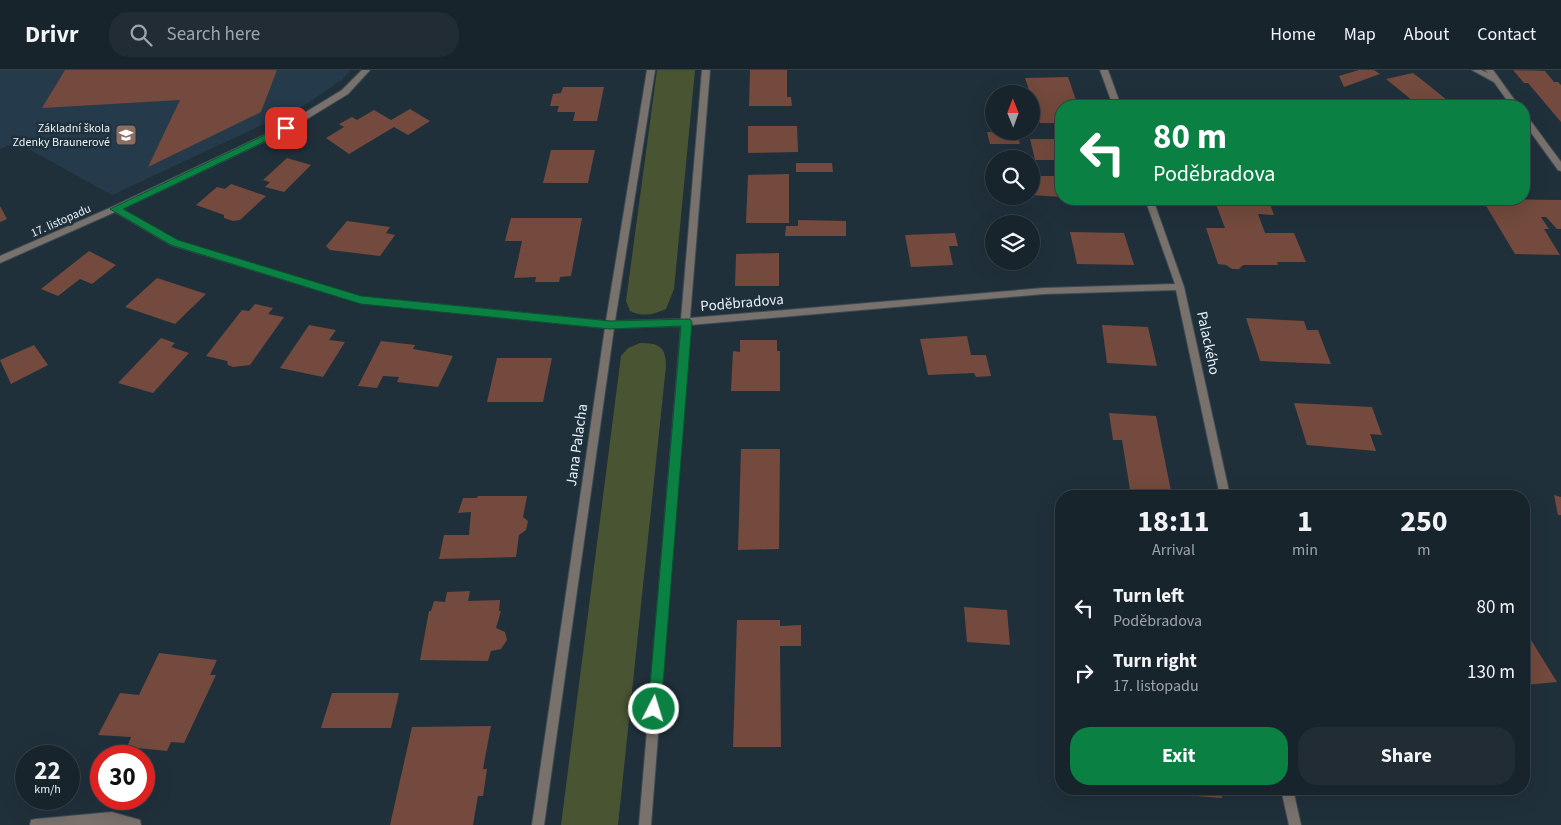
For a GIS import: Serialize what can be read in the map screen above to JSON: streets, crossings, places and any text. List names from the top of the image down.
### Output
{
  "streets": {
    "street": [
      "17. listopadu",
      "Poděbradova",
      "Palackého",
      "Jana Palacha"
    ]
  },
  "crossings": [
    ["17. listopadu", "Poděbradova"],
    ["Poděbradova", "Palackého"],
    ["Poděbradova", "Jana Palacha"]
  ],
  "places": {
    "school or university": ["Základní škola Zdenky Braunerové"]
  },
  "north": "top",
  "page": {
    "header": "Drivr",
    "search": "Search here",
    "nav": [
      "Home",
      "Map",
      "About",
      "Contact"
    ],
    "turn": ["80 m", "Poděbradova"],
    "eta": [
      "18:11",
      "Arrival",
      "1",
      "min",
      "250",
      "m"
    ],
    "list": [
      {
        "name": "Turn left",
        "note": "Poděbradova",
        "value": "80 m"
      },
      {
        "name": "Turn right",
        "note": "17. listopadu",
        "value": "130 m"
      }
    ],
    "buttons": ["Exit", "Share"],
    "speed": "22 km/h",
    "limit": "30"
  }
}
